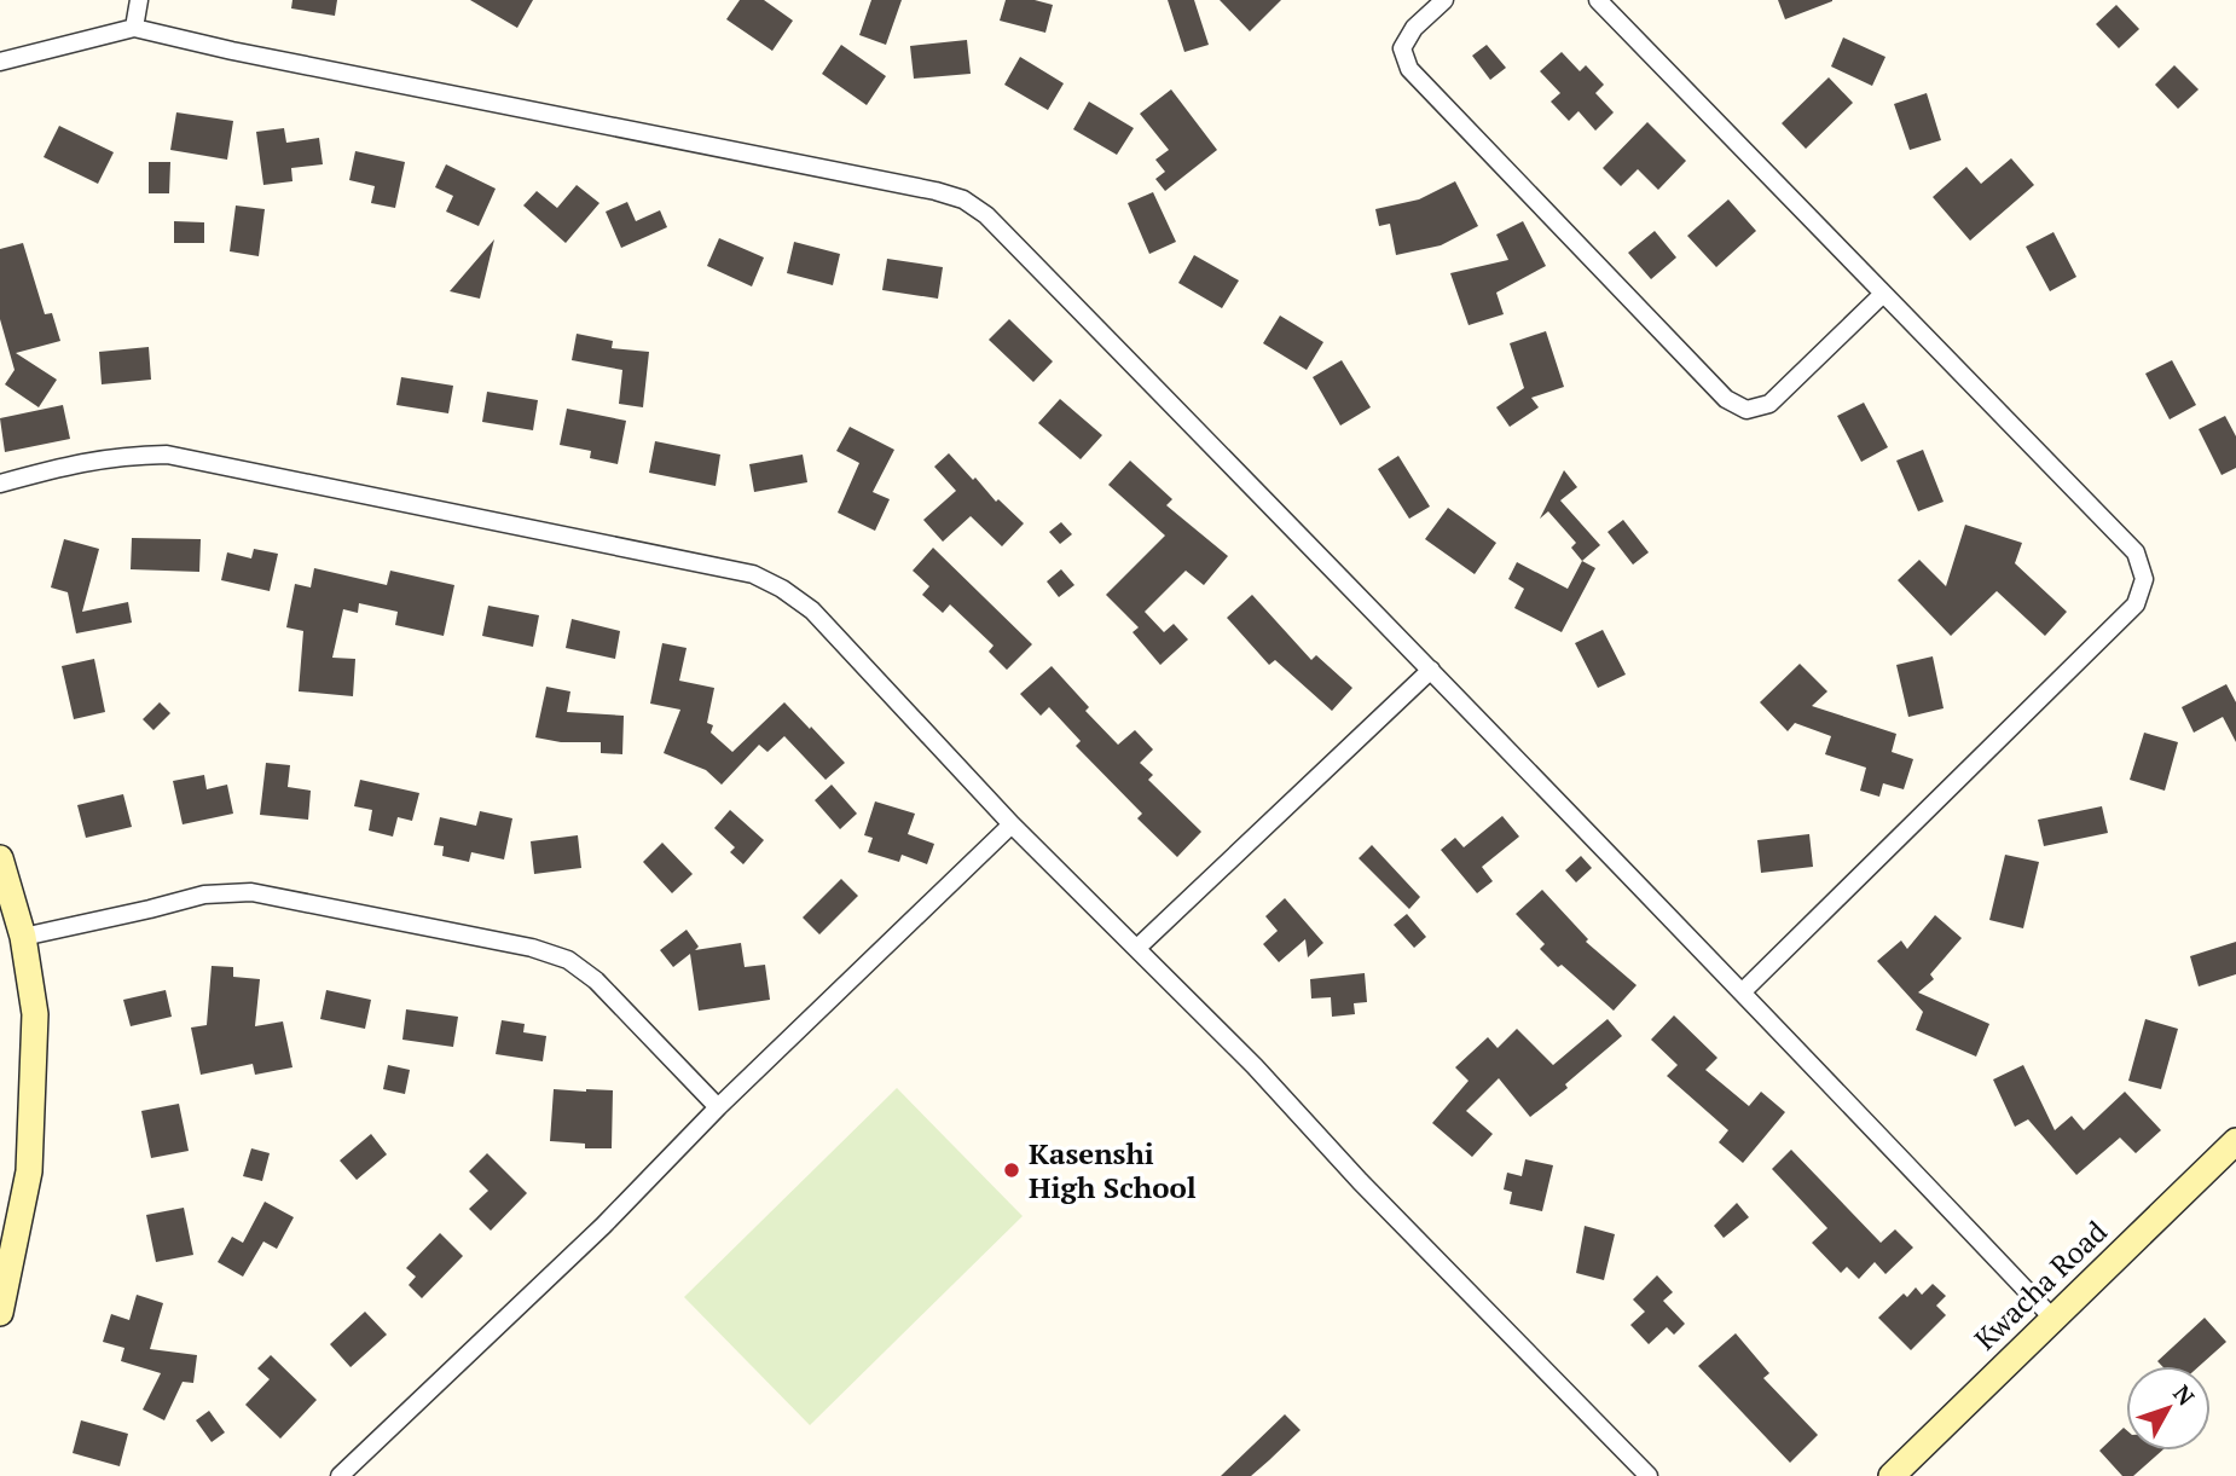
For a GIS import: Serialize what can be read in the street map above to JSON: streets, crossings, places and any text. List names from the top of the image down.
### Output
{
  "streets": {
    "main road": ["Kwacha Road"]
  },
  "places": ["Kasenshi High School"],
  "north": "top right"
}
